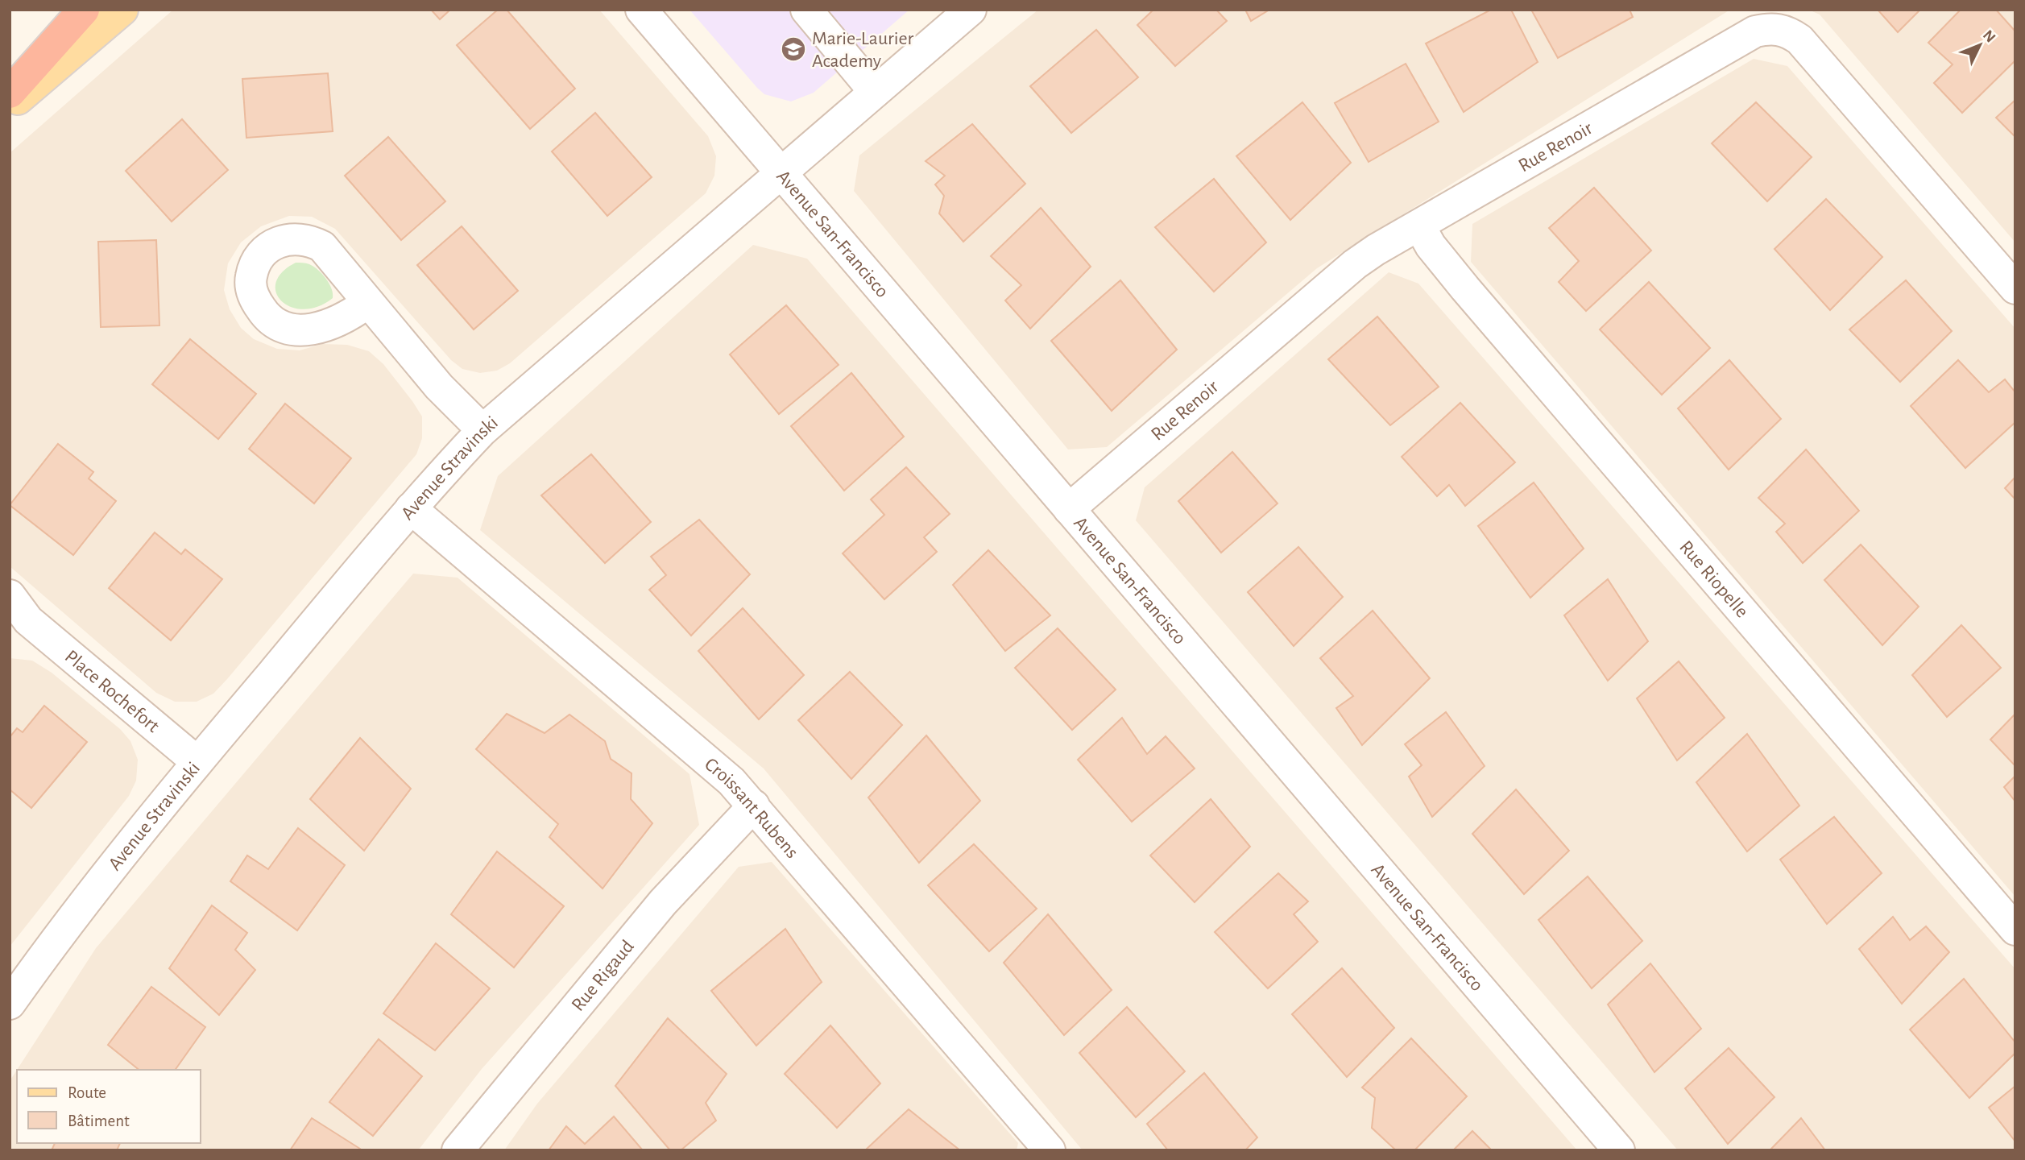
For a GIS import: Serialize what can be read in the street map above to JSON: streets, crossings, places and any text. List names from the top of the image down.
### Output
{
  "streets": {
    "street": [
      "Rue Renoir",
      "Avenue San-Francisco",
      "Avenue Stravinski",
      "Rue Riopelle",
      "Place Rochefort",
      "Croissant Rubens",
      "Rue Rigaud"
    ]
  },
  "crossings": [
    ["Rue Renoir", "Avenue San-Francisco"],
    ["Rue Renoir", "Rue Riopelle"],
    ["Avenue San-Francisco", "Avenue Stravinski"],
    ["Avenue Stravinski", "Place Rochefort"],
    ["Avenue Stravinski", "Croissant Rubens"],
    ["Croissant Rubens", "Rue Rigaud"]
  ],
  "places": {
    "school or university": ["Marie-Laurier Academy"]
  },
  "legend": ["Route", "Bâtiment"],
  "north": "top right"
}
